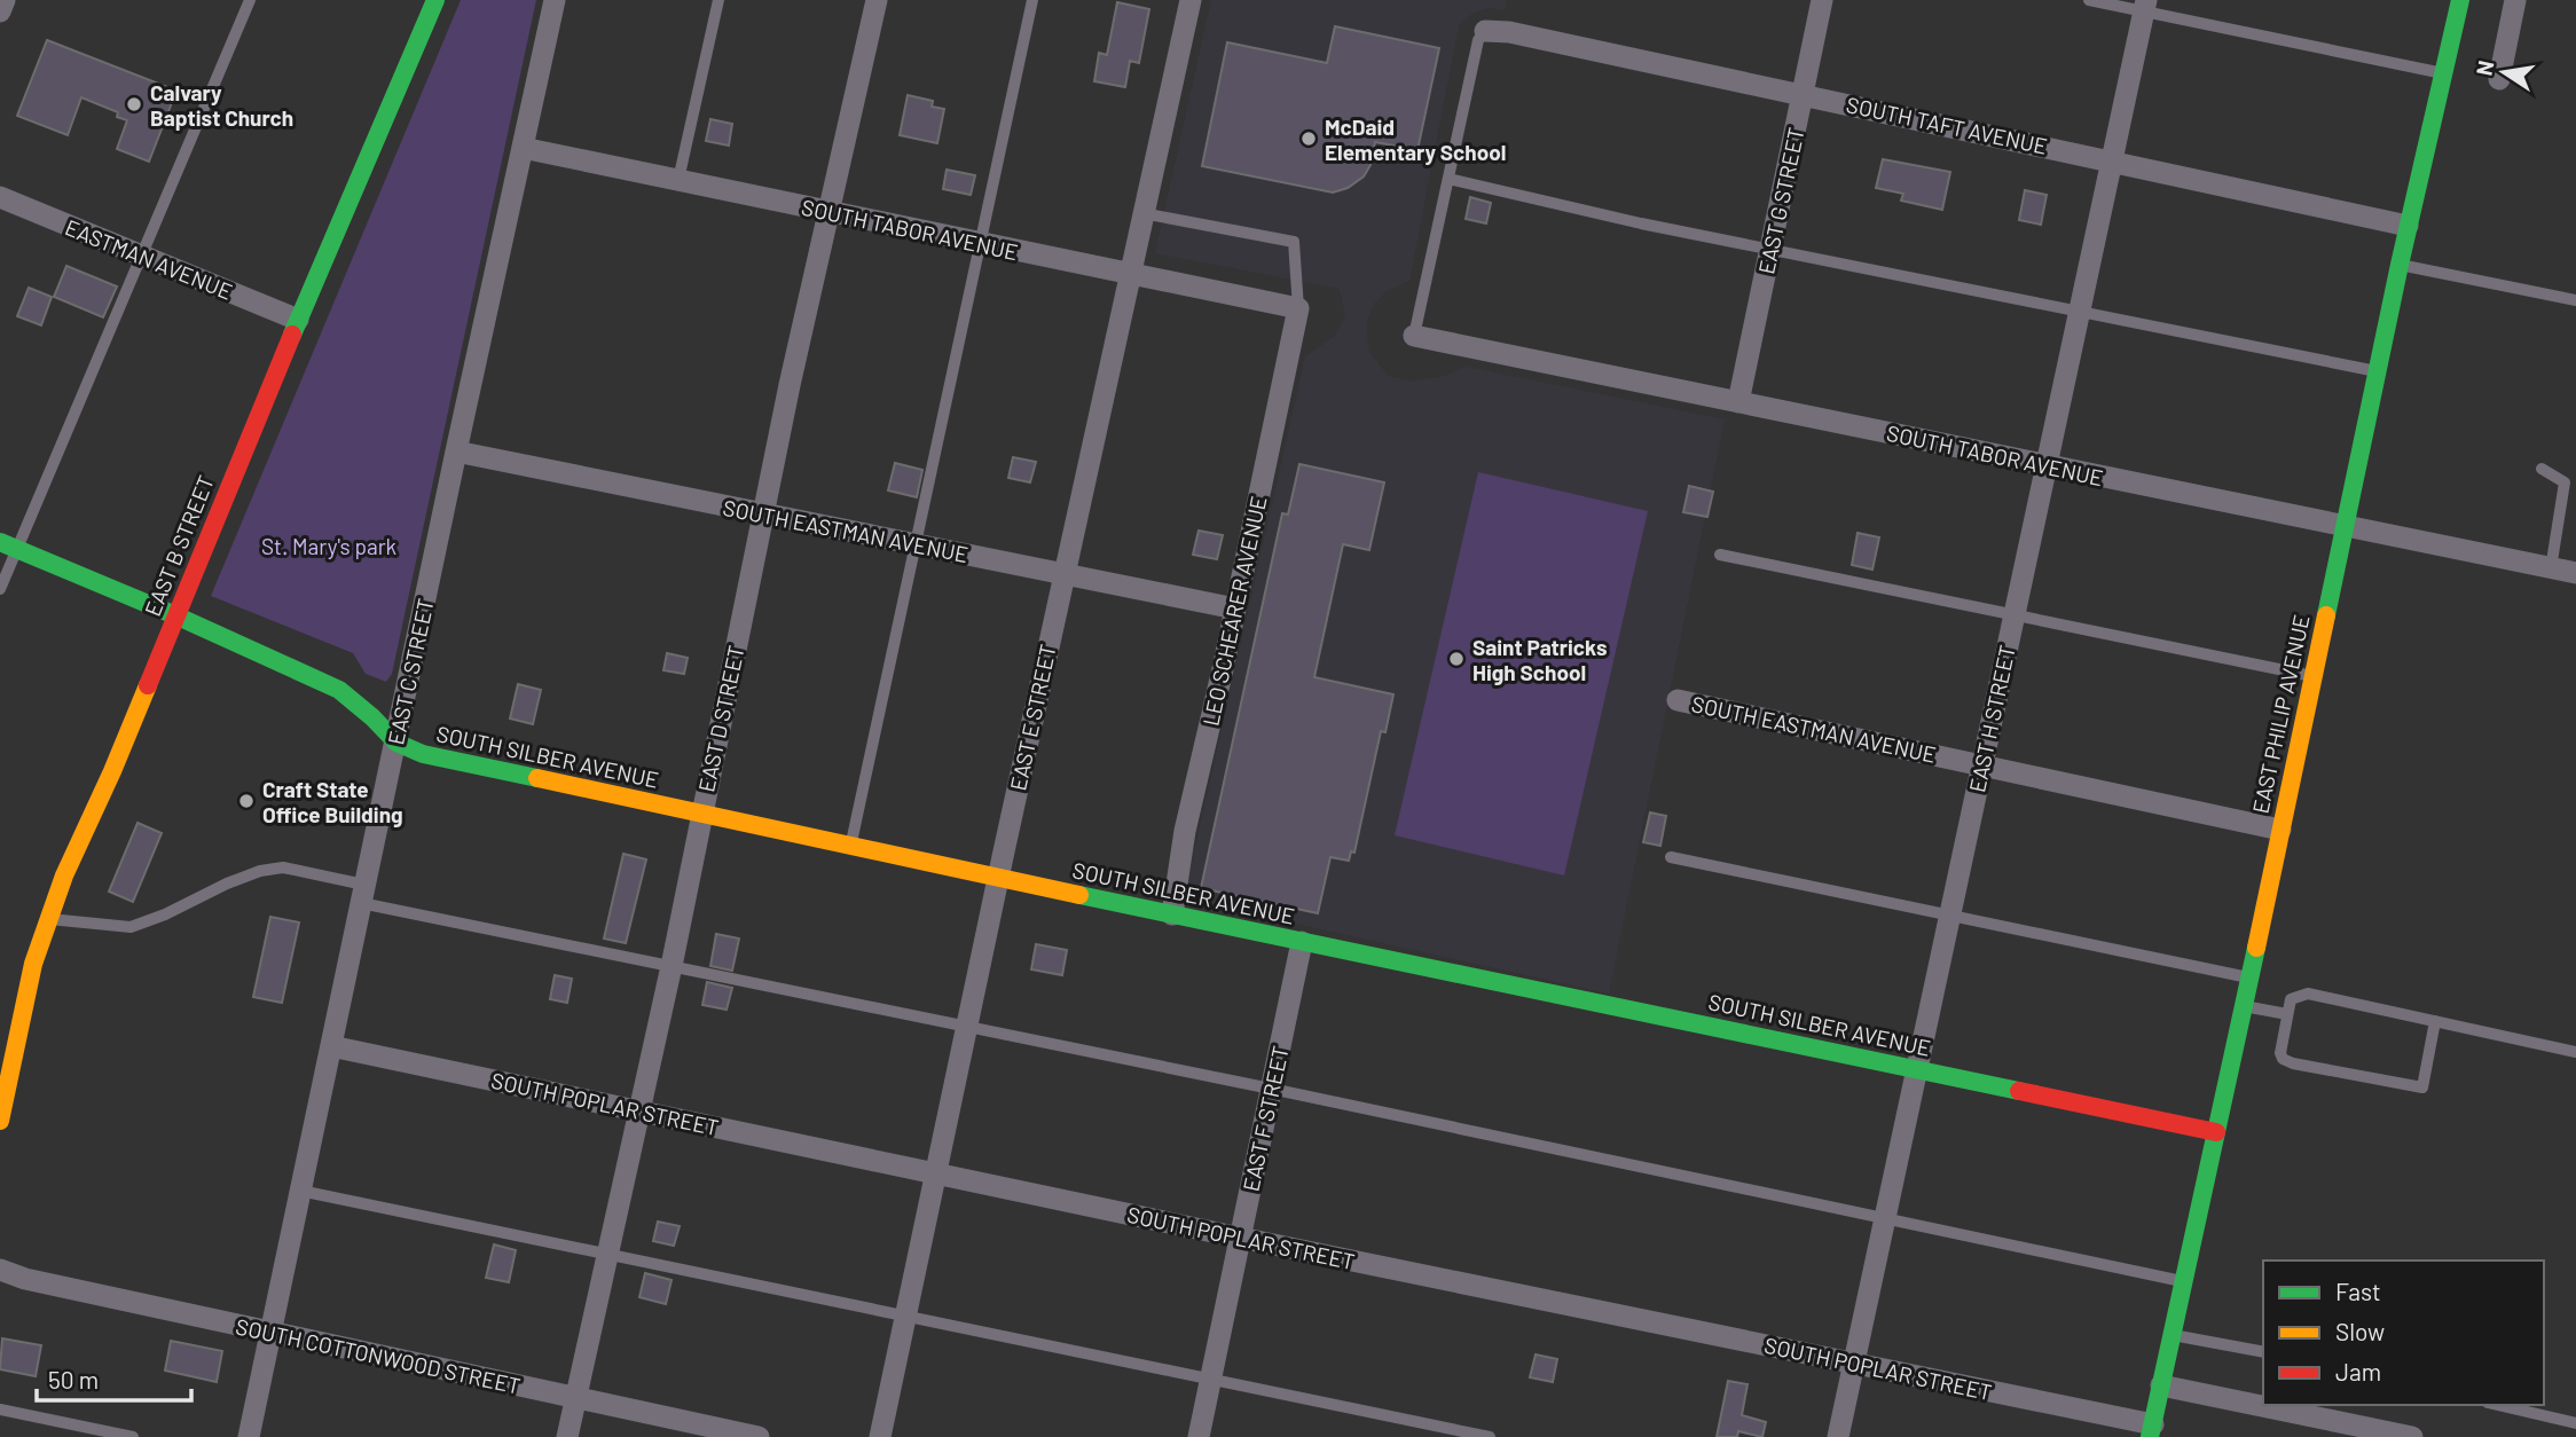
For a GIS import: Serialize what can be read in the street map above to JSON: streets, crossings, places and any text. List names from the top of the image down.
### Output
{
  "streets": {
    "street": [
      "SOUTH TAFT AVENUE",
      "EAST G STREET",
      "SOUTH TABOR AVENUE",
      "EASTMAN AVENUE",
      "SOUTH EASTMAN AVENUE",
      "EAST B STREET",
      "LEO SCHEARER AVENUE",
      "EAST C STREET",
      "EAST PHILIP AVENUE",
      "EAST E STREET",
      "EAST D STREET",
      "EAST H STREET",
      "SOUTH SILBER AVENUE",
      "SOUTH POPLAR STREET",
      "EAST F STREET",
      "SOUTH COTTONWOOD STREET"
    ]
  },
  "crossings": [
    ["SOUTH TAFT AVENUE", "EAST G STREET"],
    ["SOUTH TAFT AVENUE", "EAST PHILIP AVENUE"],
    ["SOUTH TAFT AVENUE", "EAST H STREET"],
    ["EAST G STREET", "SOUTH TABOR AVENUE"],
    ["SOUTH TABOR AVENUE", "LEO SCHEARER AVENUE"],
    ["SOUTH TABOR AVENUE", "EAST C STREET"],
    ["SOUTH TABOR AVENUE", "EAST PHILIP AVENUE"],
    ["SOUTH TABOR AVENUE", "EAST E STREET"],
    ["SOUTH TABOR AVENUE", "EAST D STREET"],
    ["SOUTH TABOR AVENUE", "EAST H STREET"],
    ["EASTMAN AVENUE", "EAST B STREET"],
    ["SOUTH EASTMAN AVENUE", "LEO SCHEARER AVENUE"],
    ["SOUTH EASTMAN AVENUE", "EAST C STREET"],
    ["SOUTH EASTMAN AVENUE", "EAST PHILIP AVENUE"],
    ["SOUTH EASTMAN AVENUE", "EAST E STREET"],
    ["SOUTH EASTMAN AVENUE", "EAST D STREET"],
    ["SOUTH EASTMAN AVENUE", "EAST H STREET"],
    ["EAST B STREET", "SOUTH SILBER AVENUE"],
    ["LEO SCHEARER AVENUE", "SOUTH SILBER AVENUE"],
    ["EAST C STREET", "SOUTH SILBER AVENUE"],
    ["EAST C STREET", "SOUTH POPLAR STREET"],
    ["EAST C STREET", "SOUTH COTTONWOOD STREET"],
    ["EAST PHILIP AVENUE", "SOUTH SILBER AVENUE"],
    ["EAST PHILIP AVENUE", "SOUTH POPLAR STREET"],
    ["EAST E STREET", "SOUTH SILBER AVENUE"],
    ["EAST E STREET", "SOUTH POPLAR STREET"],
    ["EAST D STREET", "SOUTH SILBER AVENUE"],
    ["EAST D STREET", "SOUTH POPLAR STREET"],
    ["EAST D STREET", "SOUTH COTTONWOOD STREET"],
    ["EAST H STREET", "SOUTH SILBER AVENUE"],
    ["EAST H STREET", "SOUTH POPLAR STREET"],
    ["SOUTH SILBER AVENUE", "EAST F STREET"],
    ["SOUTH POPLAR STREET", "EAST F STREET"]
  ],
  "parks": ["St. Mary's park"],
  "places": [
    "Calvary Baptist Church",
    "McDaid Elementary School",
    "Saint Patricks High School",
    "Craft State Office Building"
  ],
  "legend": ["Fast", "Slow", "Jam"],
  "scale_bar": "50 m",
  "north": "left"
}
